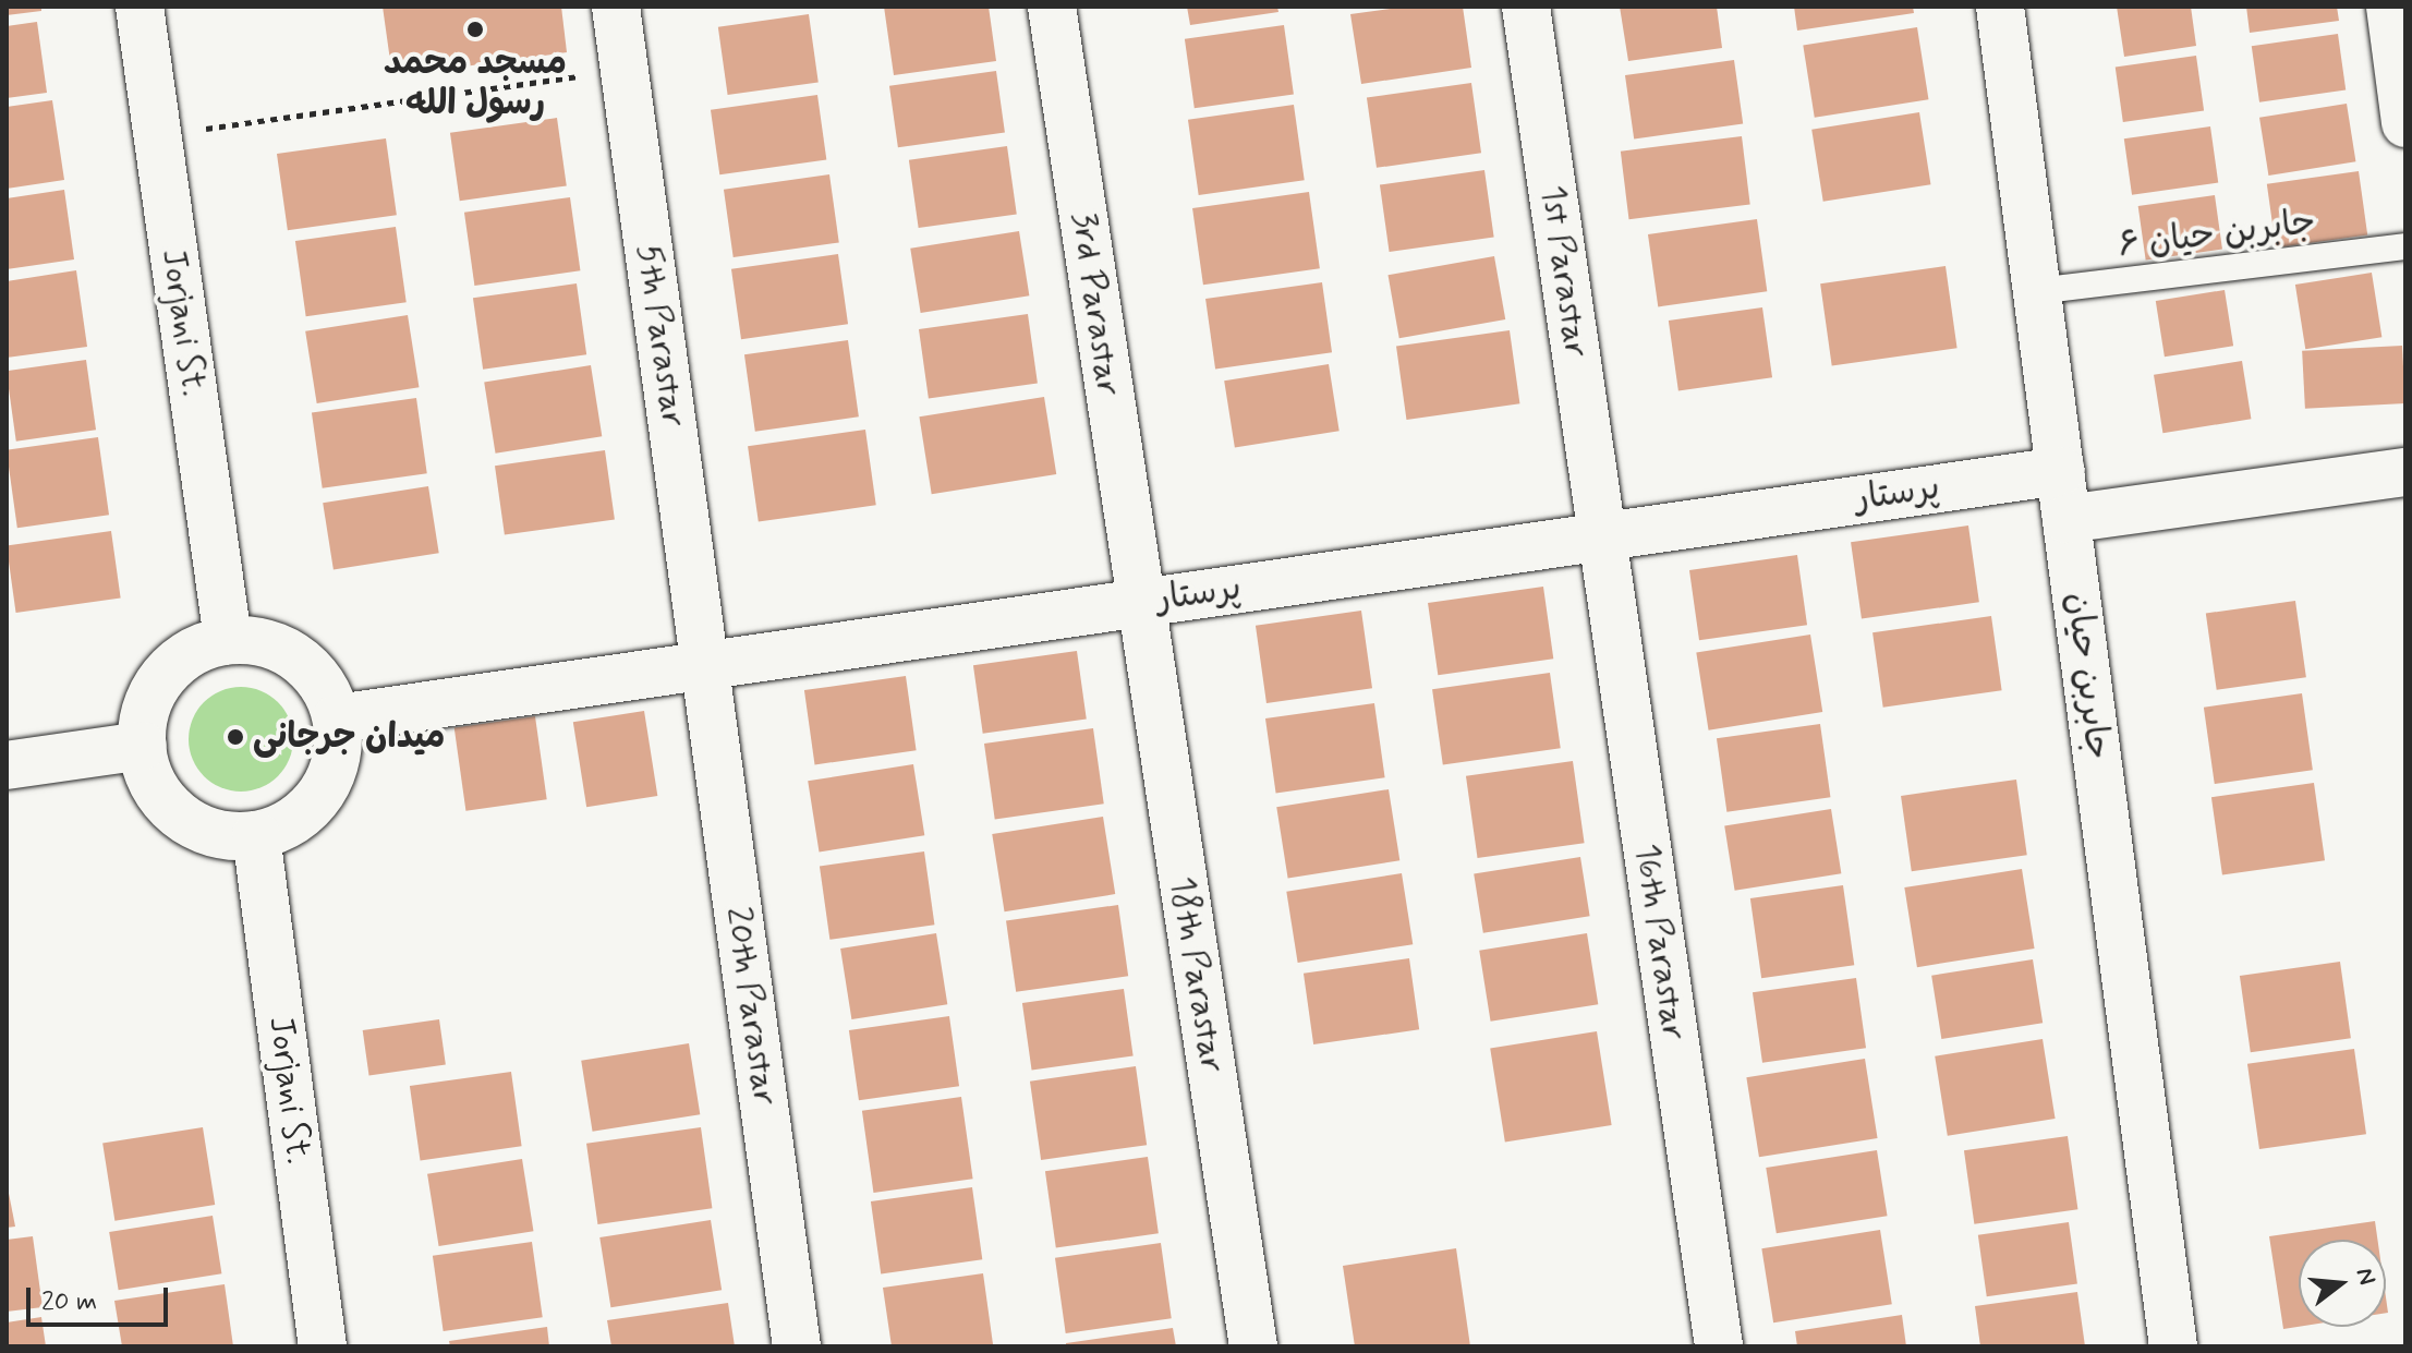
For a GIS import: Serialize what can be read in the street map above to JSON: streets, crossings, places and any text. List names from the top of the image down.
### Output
{
  "streets": {
    "street": [
      "1st Parastar",
      "3rd Parastar",
      "Jorjani St.",
      "5th Parastar",
      "پرستار",
      "جابربن حیان",
      "16th Parastar",
      "18th Parastar",
      "20th Parastar"
    ],
    "lane": ["جابربن حیان ۶"]
  },
  "crossings": [
    ["جابربن حیان ۶", "جابربن حیان"],
    ["1st Parastar", "پرستار"],
    ["1st Parastar", "16th Parastar"],
    ["3rd Parastar", "پرستار"],
    ["3rd Parastar", "18th Parastar"],
    ["Jorjani St.", "پرستار"],
    ["5th Parastar", "پرستار"],
    ["5th Parastar", "20th Parastar"],
    ["پرستار", "جابربن حیان"],
    ["پرستار", "16th Parastar"],
    ["پرستار", "18th Parastar"],
    ["پرستار", "20th Parastar"]
  ],
  "places": ["مسجد محمد رسول الله", "میدان جرجانی"],
  "scale_bar": "20 m",
  "north": "right"
}
